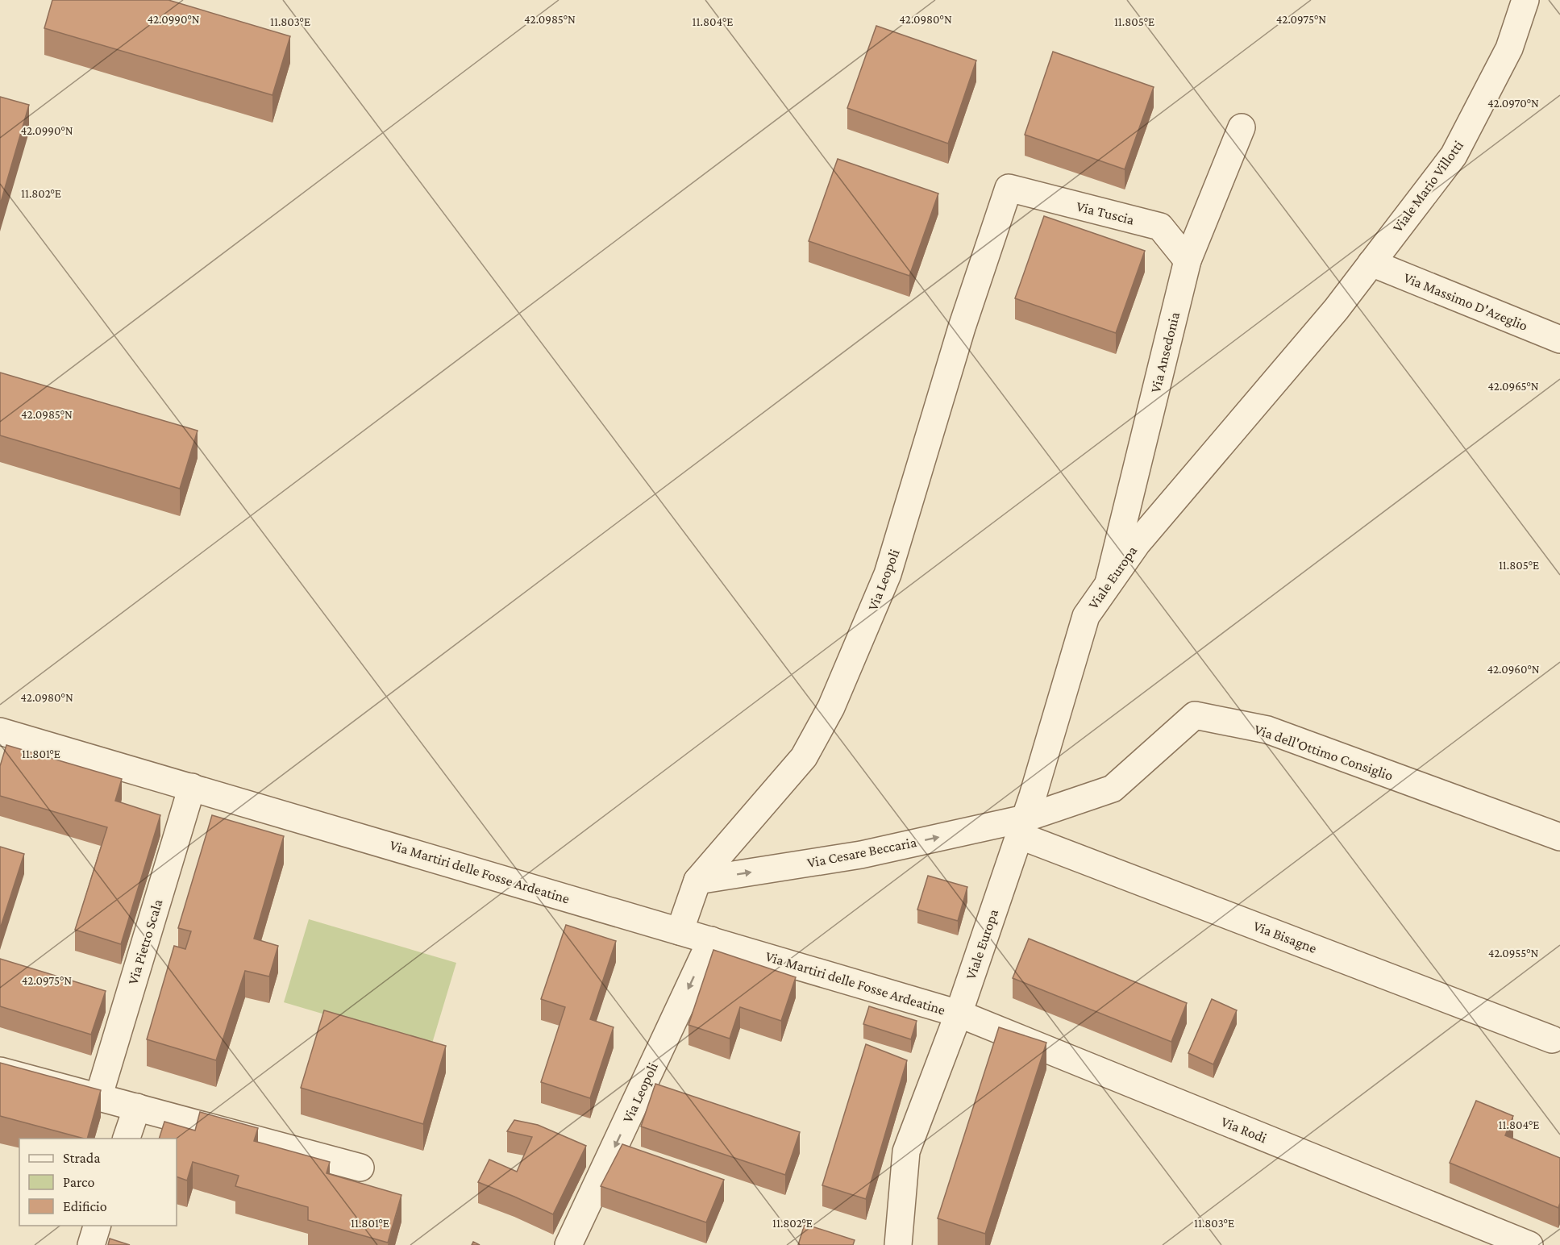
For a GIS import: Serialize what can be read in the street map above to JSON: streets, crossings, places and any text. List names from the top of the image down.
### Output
{
  "streets": {
    "street": [
      "Viale Mario Villotti",
      "Via Tuscia",
      "Via Massimo D'Azeglio",
      "Via Ansedonia",
      "Viale Europa",
      "Via Leopoli",
      "Via dell'Ottimo Consiglio",
      "Via Cesare Beccaria",
      "Via Martiri delle Fosse Ardeatine",
      "Via Bisagne",
      "Via Pietro Scala",
      "Via Rodi"
    ]
  },
  "crossings": [
    ["Viale Mario Villotti", "Via Massimo D'Azeglio"],
    ["Viale Mario Villotti", "Viale Europa"],
    ["Via Tuscia", "Via Ansedonia"],
    ["Via Tuscia", "Via Leopoli"],
    ["Via Massimo D'Azeglio", "Viale Europa"],
    ["Via Ansedonia", "Viale Europa"],
    ["Viale Europa", "Via dell'Ottimo Consiglio"],
    ["Viale Europa", "Via Cesare Beccaria"],
    ["Viale Europa", "Via Martiri delle Fosse Ardeatine"],
    ["Viale Europa", "Via Bisagne"],
    ["Viale Europa", "Via Rodi"],
    ["Via Leopoli", "Via Cesare Beccaria"],
    ["Via Leopoli", "Via Martiri delle Fosse Ardeatine"],
    ["Via dell'Ottimo Consiglio", "Via Cesare Beccaria"],
    ["Via dell'Ottimo Consiglio", "Via Bisagne"],
    ["Via Cesare Beccaria", "Via Bisagne"],
    ["Via Martiri delle Fosse Ardeatine", "Via Pietro Scala"],
    ["Via Martiri delle Fosse Ardeatine", "Via Rodi"]
  ],
  "one_way": ["Via Cesare Beccaria"],
  "legend": ["Strada", "Parco", "Edificio"],
  "coordinates": [
    "42.0990°N",
    "42.0985°N",
    "42.0980°N",
    "42.0975°N",
    "11.803°E",
    "11.804°E",
    "11.805°E",
    "42.0970°N",
    "11.802°E",
    "42.0965°N",
    "42.0960°N",
    "11.801°E",
    "42.0955°N"
  ]
}
